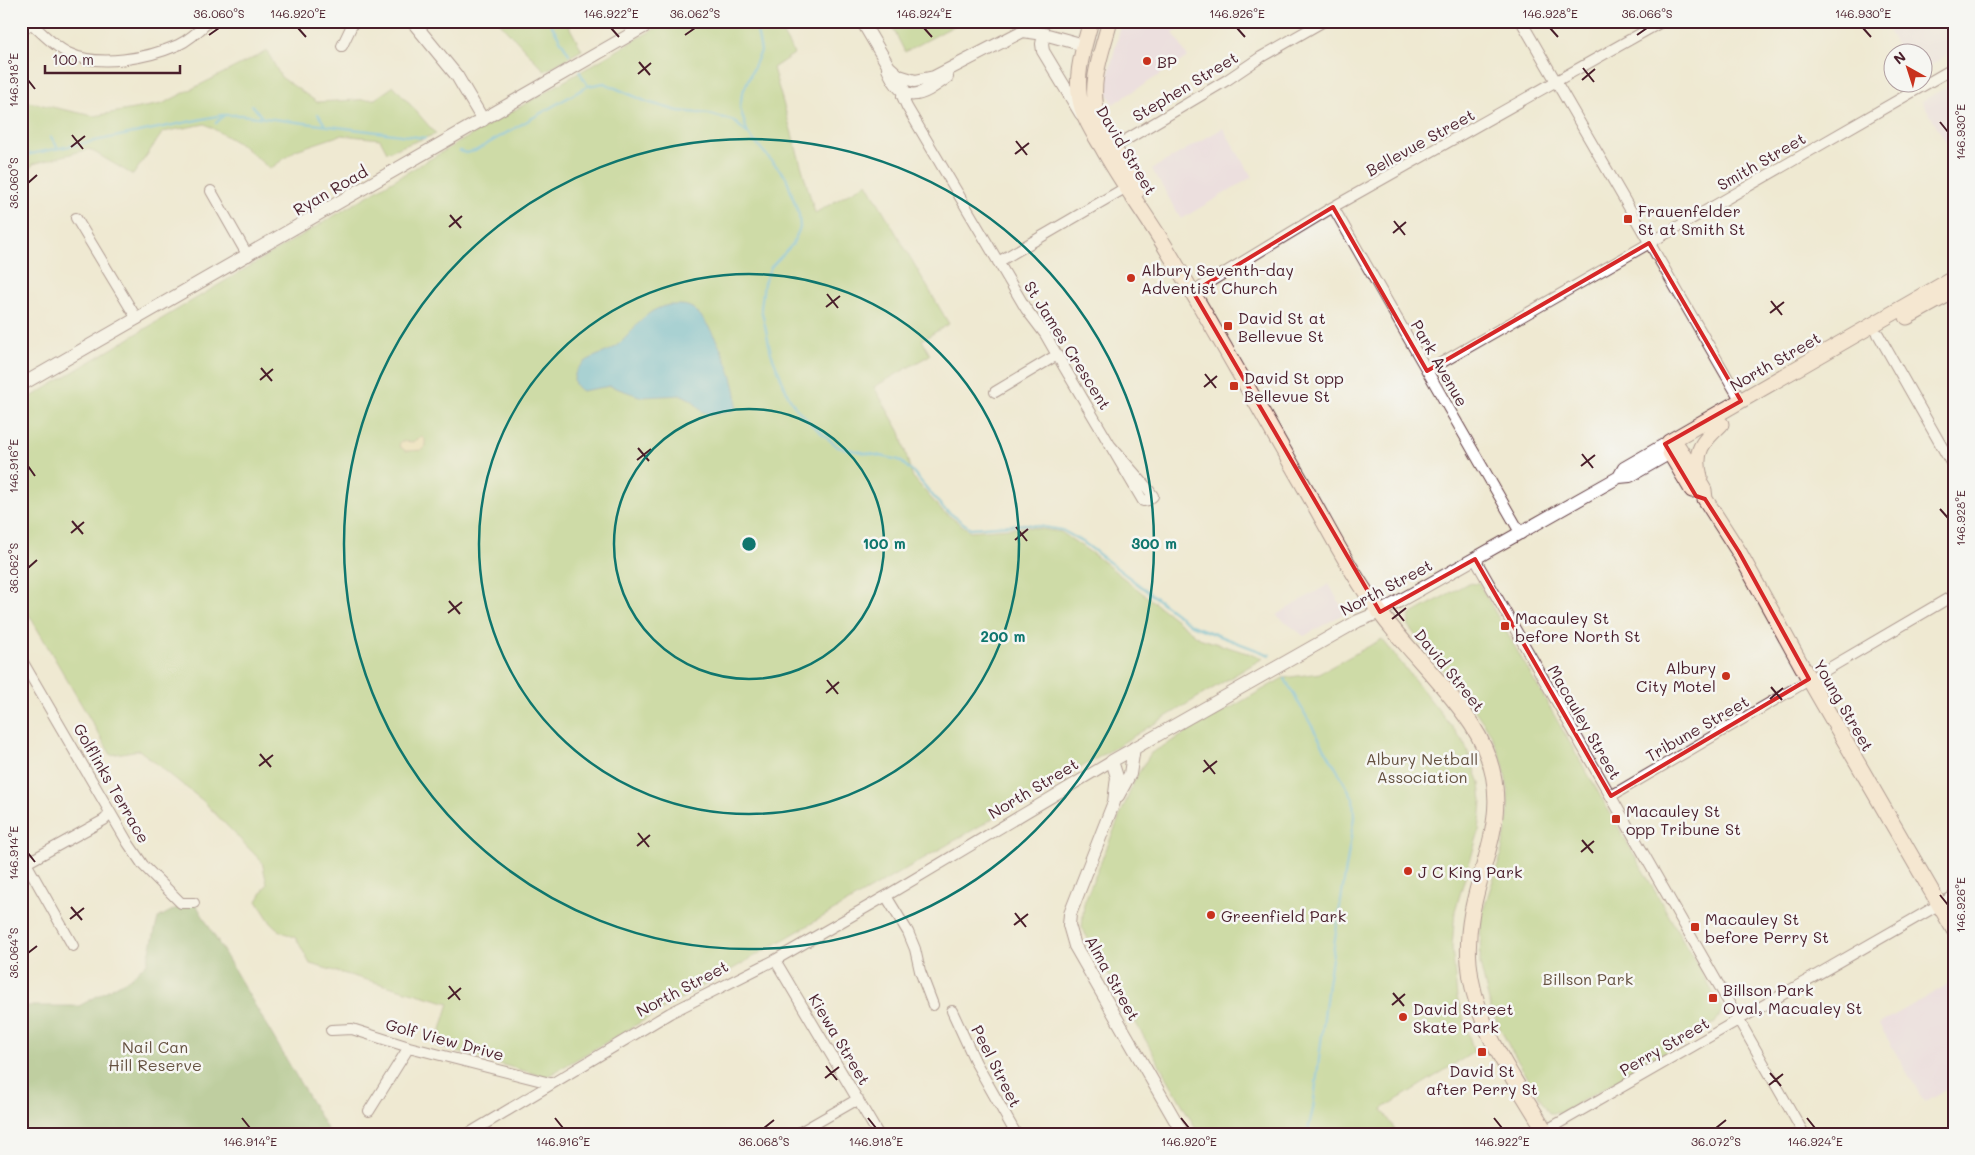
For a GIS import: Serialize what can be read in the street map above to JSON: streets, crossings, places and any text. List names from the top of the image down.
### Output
{
  "streets": {
    "main road": ["David Street", "North Street", "Young Street"],
    "street": [
      "Stephen Street",
      "Bellevue Street",
      "Smith Street",
      "Ryan Road",
      "St James Crescent",
      "Park Avenue",
      "Macauley Street",
      "Tribune Street",
      "Golflinks Terrace",
      "Alma Street",
      "Golf View Drive",
      "Kiewa Street",
      "Perry Street",
      "Peel Street"
    ]
  },
  "crossings": [
    ["Stephen Street", "David Street"],
    ["Bellevue Street", "David Street"],
    ["Bellevue Street", "Park Avenue"],
    ["David Street", "North Street"],
    ["David Street", "Perry Street"],
    ["Smith Street", "Park Avenue"],
    ["North Street", "Park Avenue"],
    ["North Street", "Young Street"],
    ["North Street", "Macauley Street"],
    ["North Street", "Alma Street"],
    ["North Street", "Golf View Drive"],
    ["North Street", "Kiewa Street"],
    ["Young Street", "Tribune Street"],
    ["Young Street", "Perry Street"],
    ["Macauley Street", "Tribune Street"],
    ["Macauley Street", "Perry Street"]
  ],
  "parks": ["Albury Netball Association", "Billson Park", "Nail Can Hill Reserve"],
  "places": {
    "other": [
      "BP",
      "Albury Seventh-day Adventist Church",
      "Albury City Motel",
      "J C King Park",
      "Greenfield Park",
      "David Street Skate Park"
    ],
    "transit": [
      "Frauenfelder St at Smith St",
      "David St at Bellevue St",
      "David St opp Bellevue St",
      "Macauley St before North St",
      "Macauley St opp Tribune St",
      "Macauley St before Perry St",
      "Billson Park Oval, Macualey St",
      "David St after Perry St"
    ]
  },
  "scale_bar": "100 m",
  "north": "top left",
  "coordinates": [
    "36.060°S",
    "146.920°E",
    "146.922°E",
    "36.062°S",
    "146.924°E",
    "146.926°E",
    "146.928°E",
    "36.066°S",
    "146.930°E",
    "146.918°E",
    "146.916°E",
    "146.914°E",
    "36.064°S",
    "36.068°S",
    "36.072°S"
  ],
  "rings": ["100 m", "300 m", "200 m"]
}
